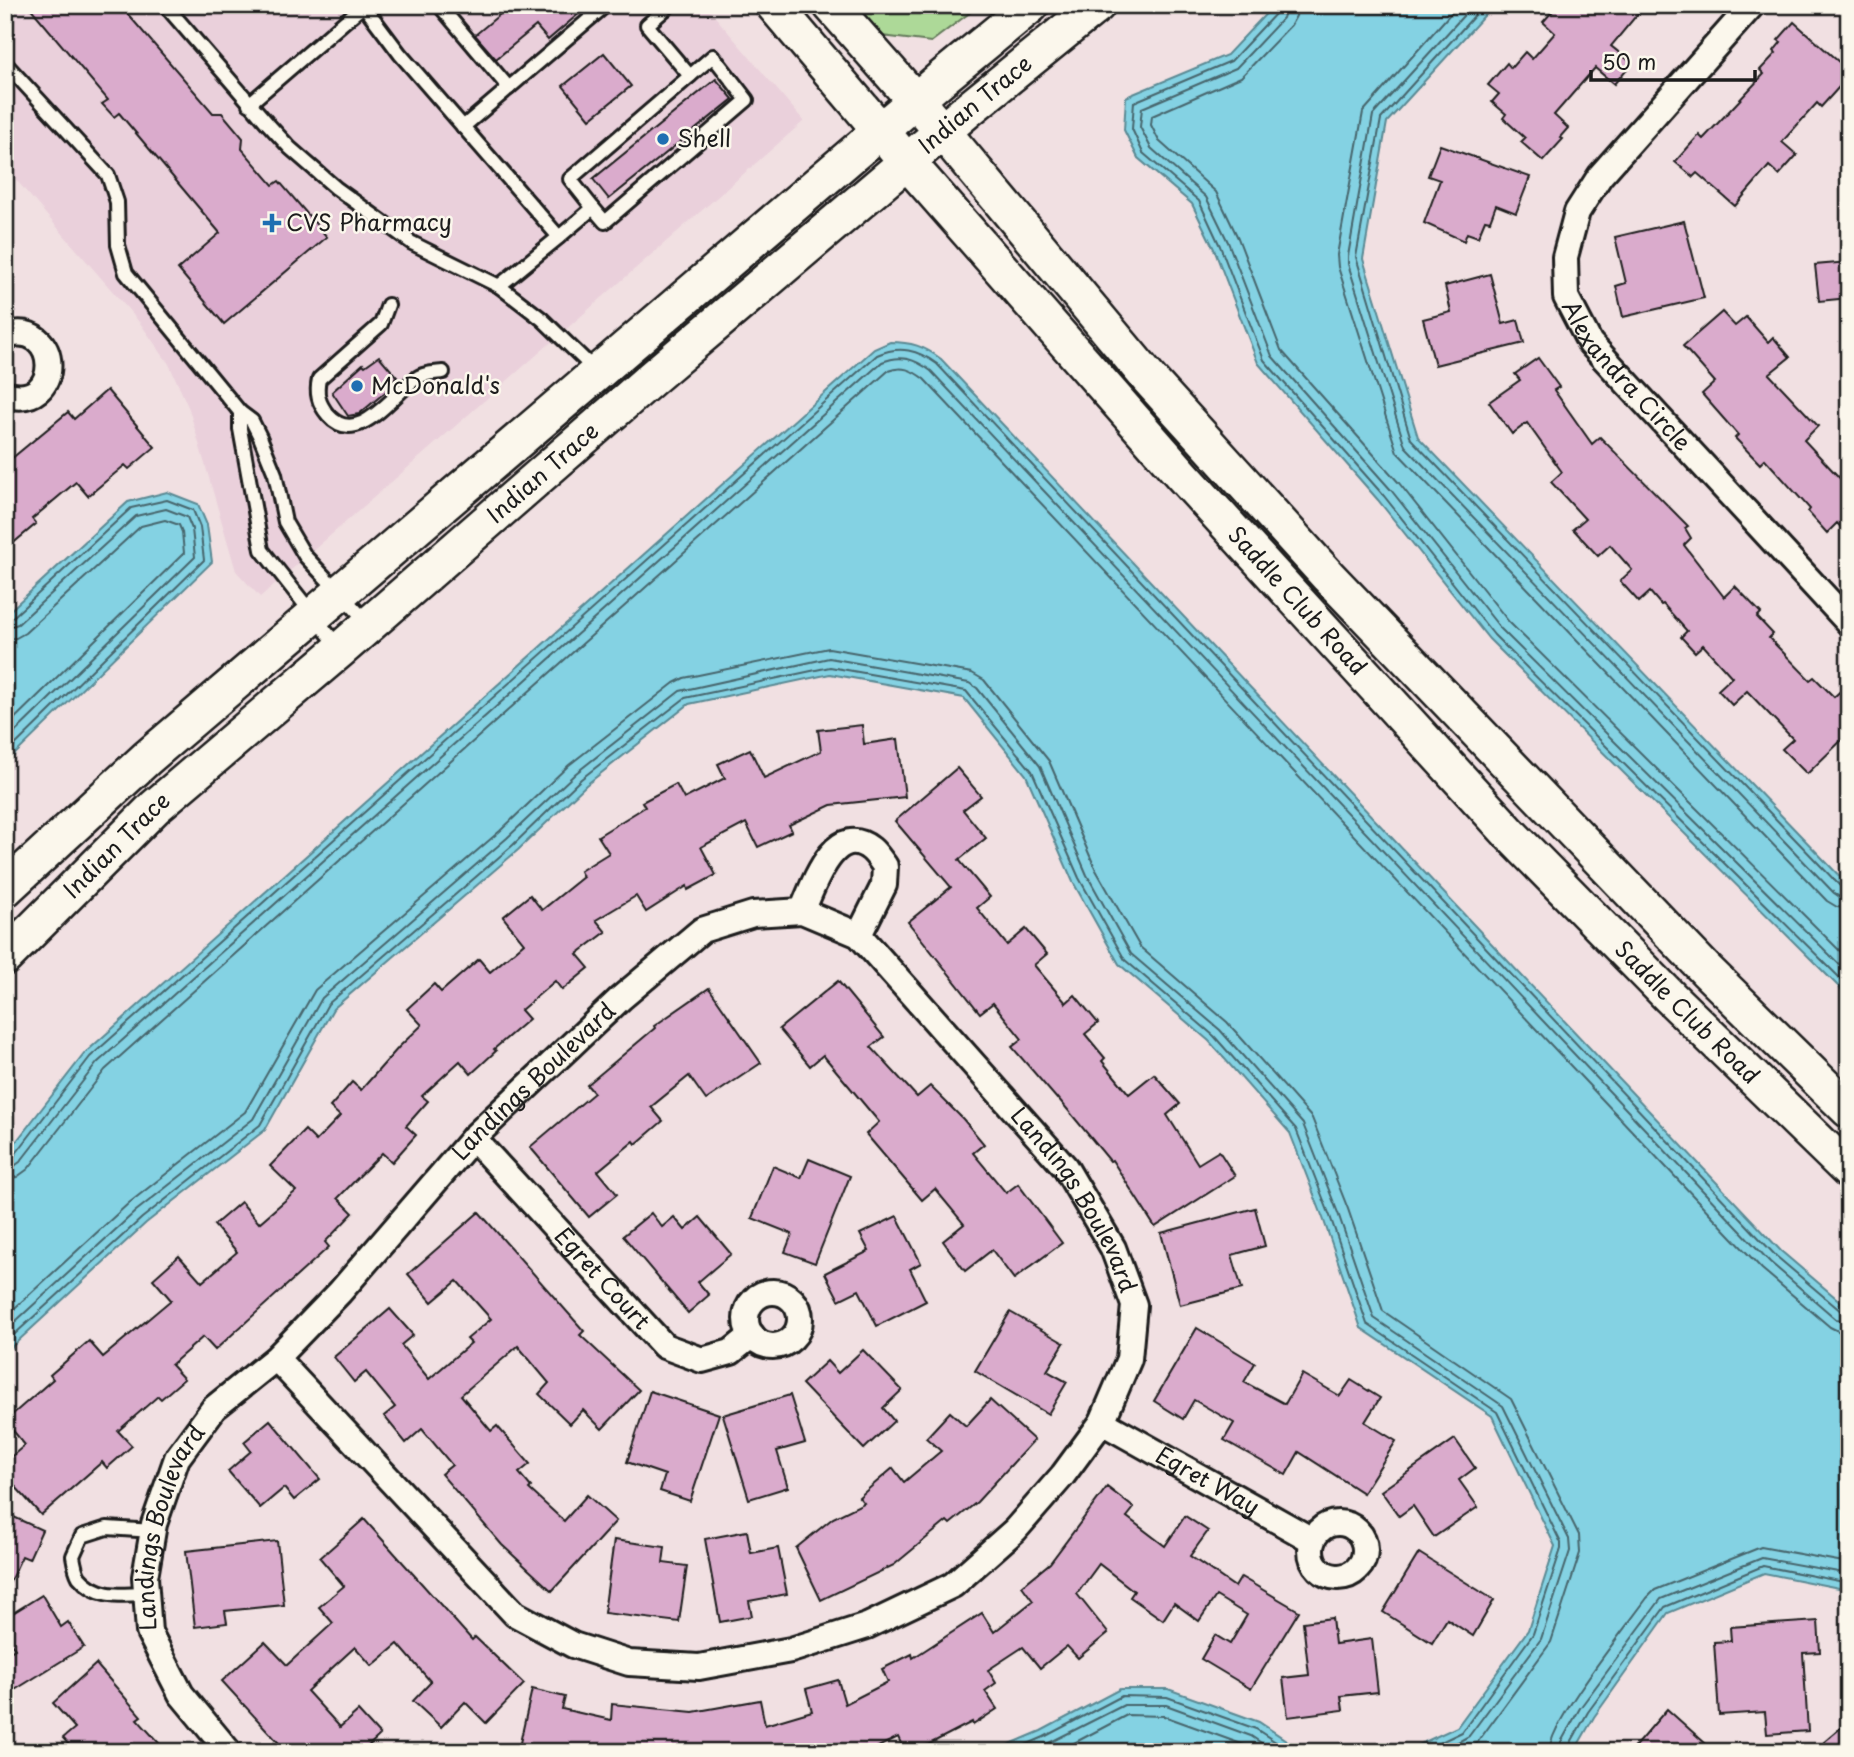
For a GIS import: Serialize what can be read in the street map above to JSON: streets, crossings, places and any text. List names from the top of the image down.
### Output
{
  "streets": {
    "street": [
      "Indian Trace",
      "Alexandra Circle",
      "Saddle Club Road",
      "Landings Boulevard",
      "Egret Court",
      "Egret Way"
    ]
  },
  "crossings": [
    ["Indian Trace", "Saddle Club Road"],
    ["Landings Boulevard", "Egret Court"],
    ["Landings Boulevard", "Egret Way"]
  ],
  "places": {
    "other": ["Shell", "McDonald's"],
    "health": ["CVS Pharmacy"]
  },
  "scale_bar": "50 m"
}
